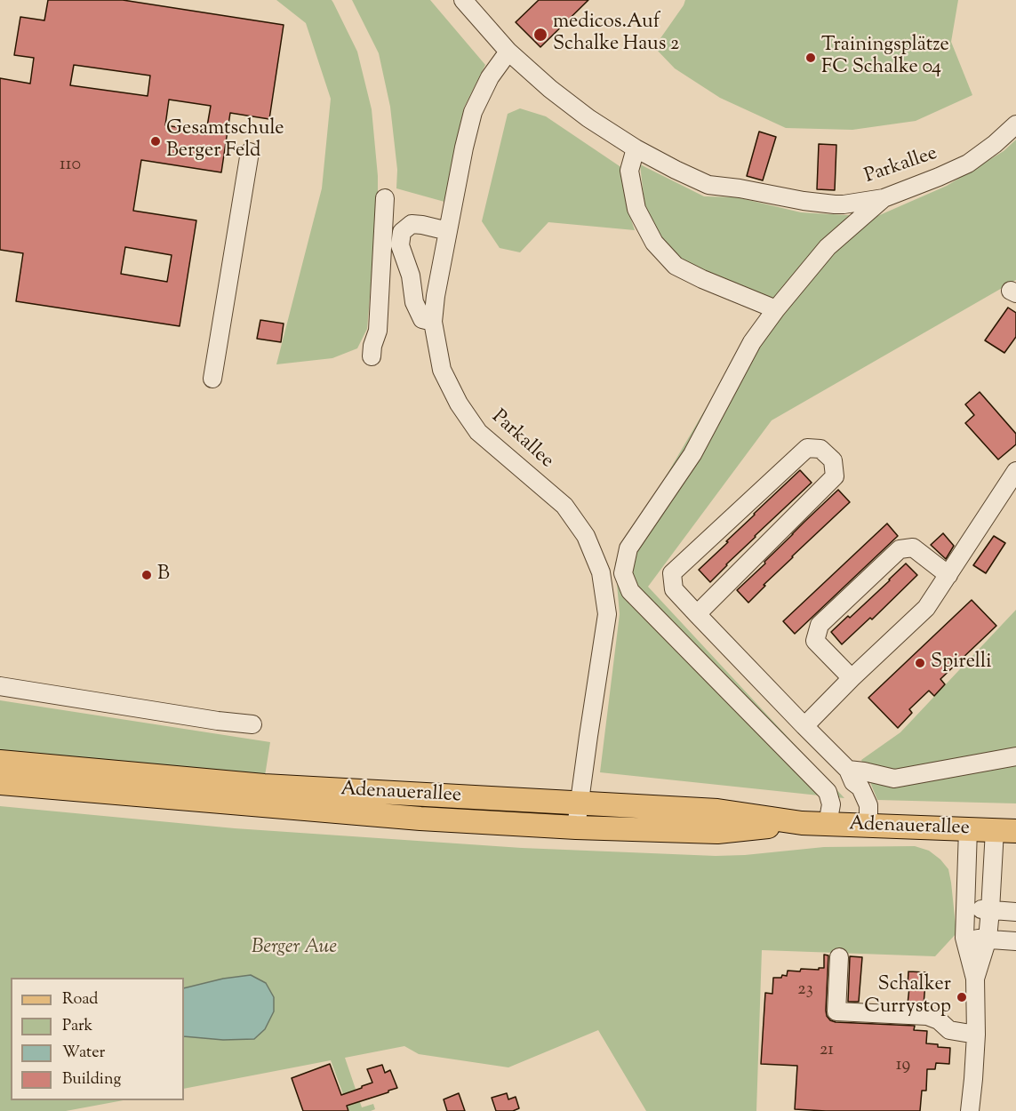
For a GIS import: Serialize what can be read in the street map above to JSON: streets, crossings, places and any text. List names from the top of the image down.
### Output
{
  "streets": {
    "main road": ["Adenauerallee"],
    "street": ["Parkallee"]
  },
  "crossings": [
    ["Parkallee", "Adenauerallee"]
  ],
  "parks": ["Berger Aue"],
  "places": [
    "medicos.Auf Schalke Haus 2",
    "Trainingsplätze FC Schalke 04",
    "Gesamtschule Berger Feld",
    "B",
    "Spirelli",
    "Schalker Currystop"
  ],
  "house_numbers": [
    "110",
    "23",
    "21",
    "19"
  ],
  "legend": [
    "Road",
    "Park",
    "Water",
    "Building"
  ]
}
